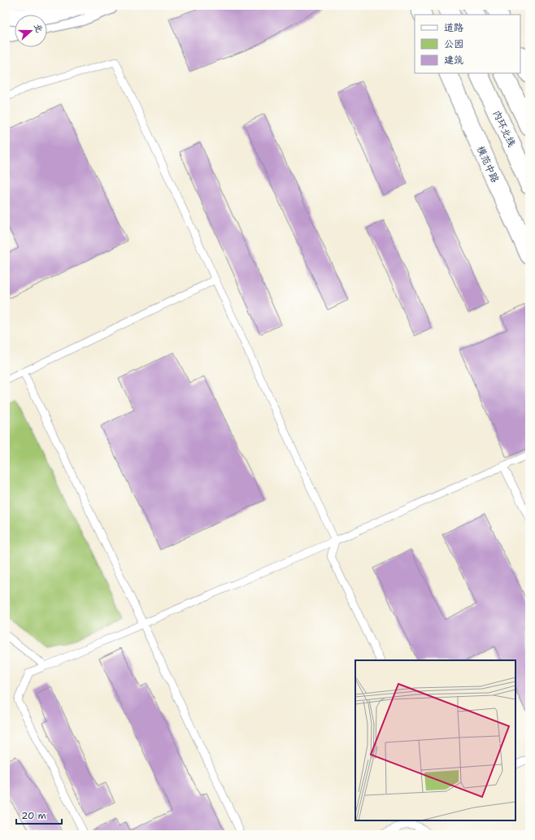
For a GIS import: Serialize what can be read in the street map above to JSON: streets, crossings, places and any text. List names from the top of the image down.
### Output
{
  "streets": {
    "main road": ["内环北线", "模范中路"]
  },
  "legend": ["道路", "公园", "建筑"],
  "scale_bar": "20 m",
  "north": "right"
}
